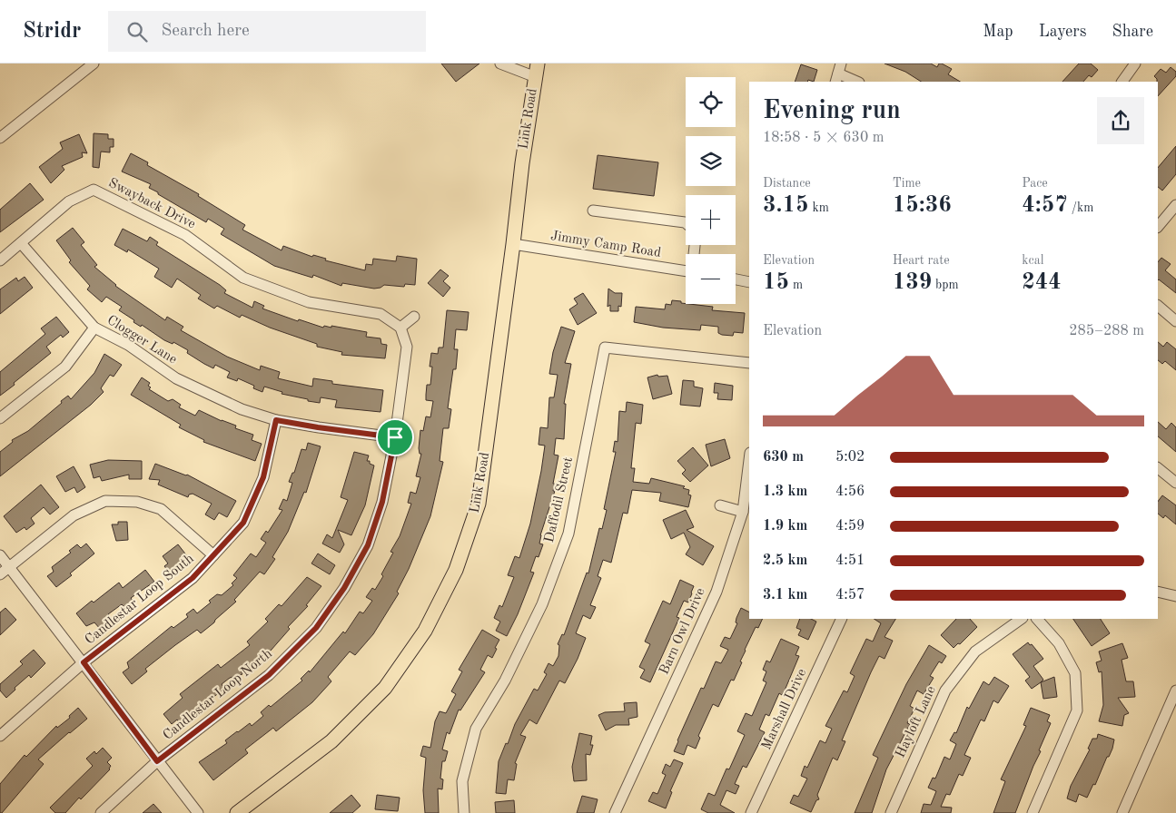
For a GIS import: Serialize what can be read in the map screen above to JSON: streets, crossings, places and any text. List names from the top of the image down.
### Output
{
  "streets": {
    "main road": ["Link Road"],
    "street": [
      "Swayback Drive",
      "Jimmy Camp Road",
      "Clogger Lane",
      "Daffodil Street",
      "Candlestar Loop South",
      "Barn Owl Drive",
      "Candlestar Loop North",
      "Marshall Drive",
      "Hayloft Lane"
    ]
  },
  "crossings": [
    ["Link Road", "Jimmy Camp Road"],
    ["Swayback Drive", "Clogger Lane"],
    ["Clogger Lane", "Candlestar Loop South"]
  ],
  "page": {
    "header": "Stridr",
    "search": "Search here",
    "nav": ["Map", "Layers", "Share"],
    "map_buttons": ["+", "−"],
    "heading": ["Evening run", "18:58 · 5 × 630 m"],
    "stats": [
      ["Distance", "3.15 km"],
      ["Time", "15:36"],
      ["Pace", "4:57 /km"],
      ["Elevation", "15 m"],
      ["Heart rate", "139 bpm"],
      ["kcal", "244"]
    ],
    "chart": ["Elevation", "285–288 m"],
    "list": [
      {
        "name": "630 m",
        "note": "5:02"
      },
      {
        "name": "1.3 km",
        "note": "4:56"
      },
      {
        "name": "1.9 km",
        "note": "4:59"
      },
      {
        "name": "2.5 km",
        "note": "4:51"
      },
      {
        "name": "3.1 km",
        "note": "4:57"
      }
    ]
  }
}
